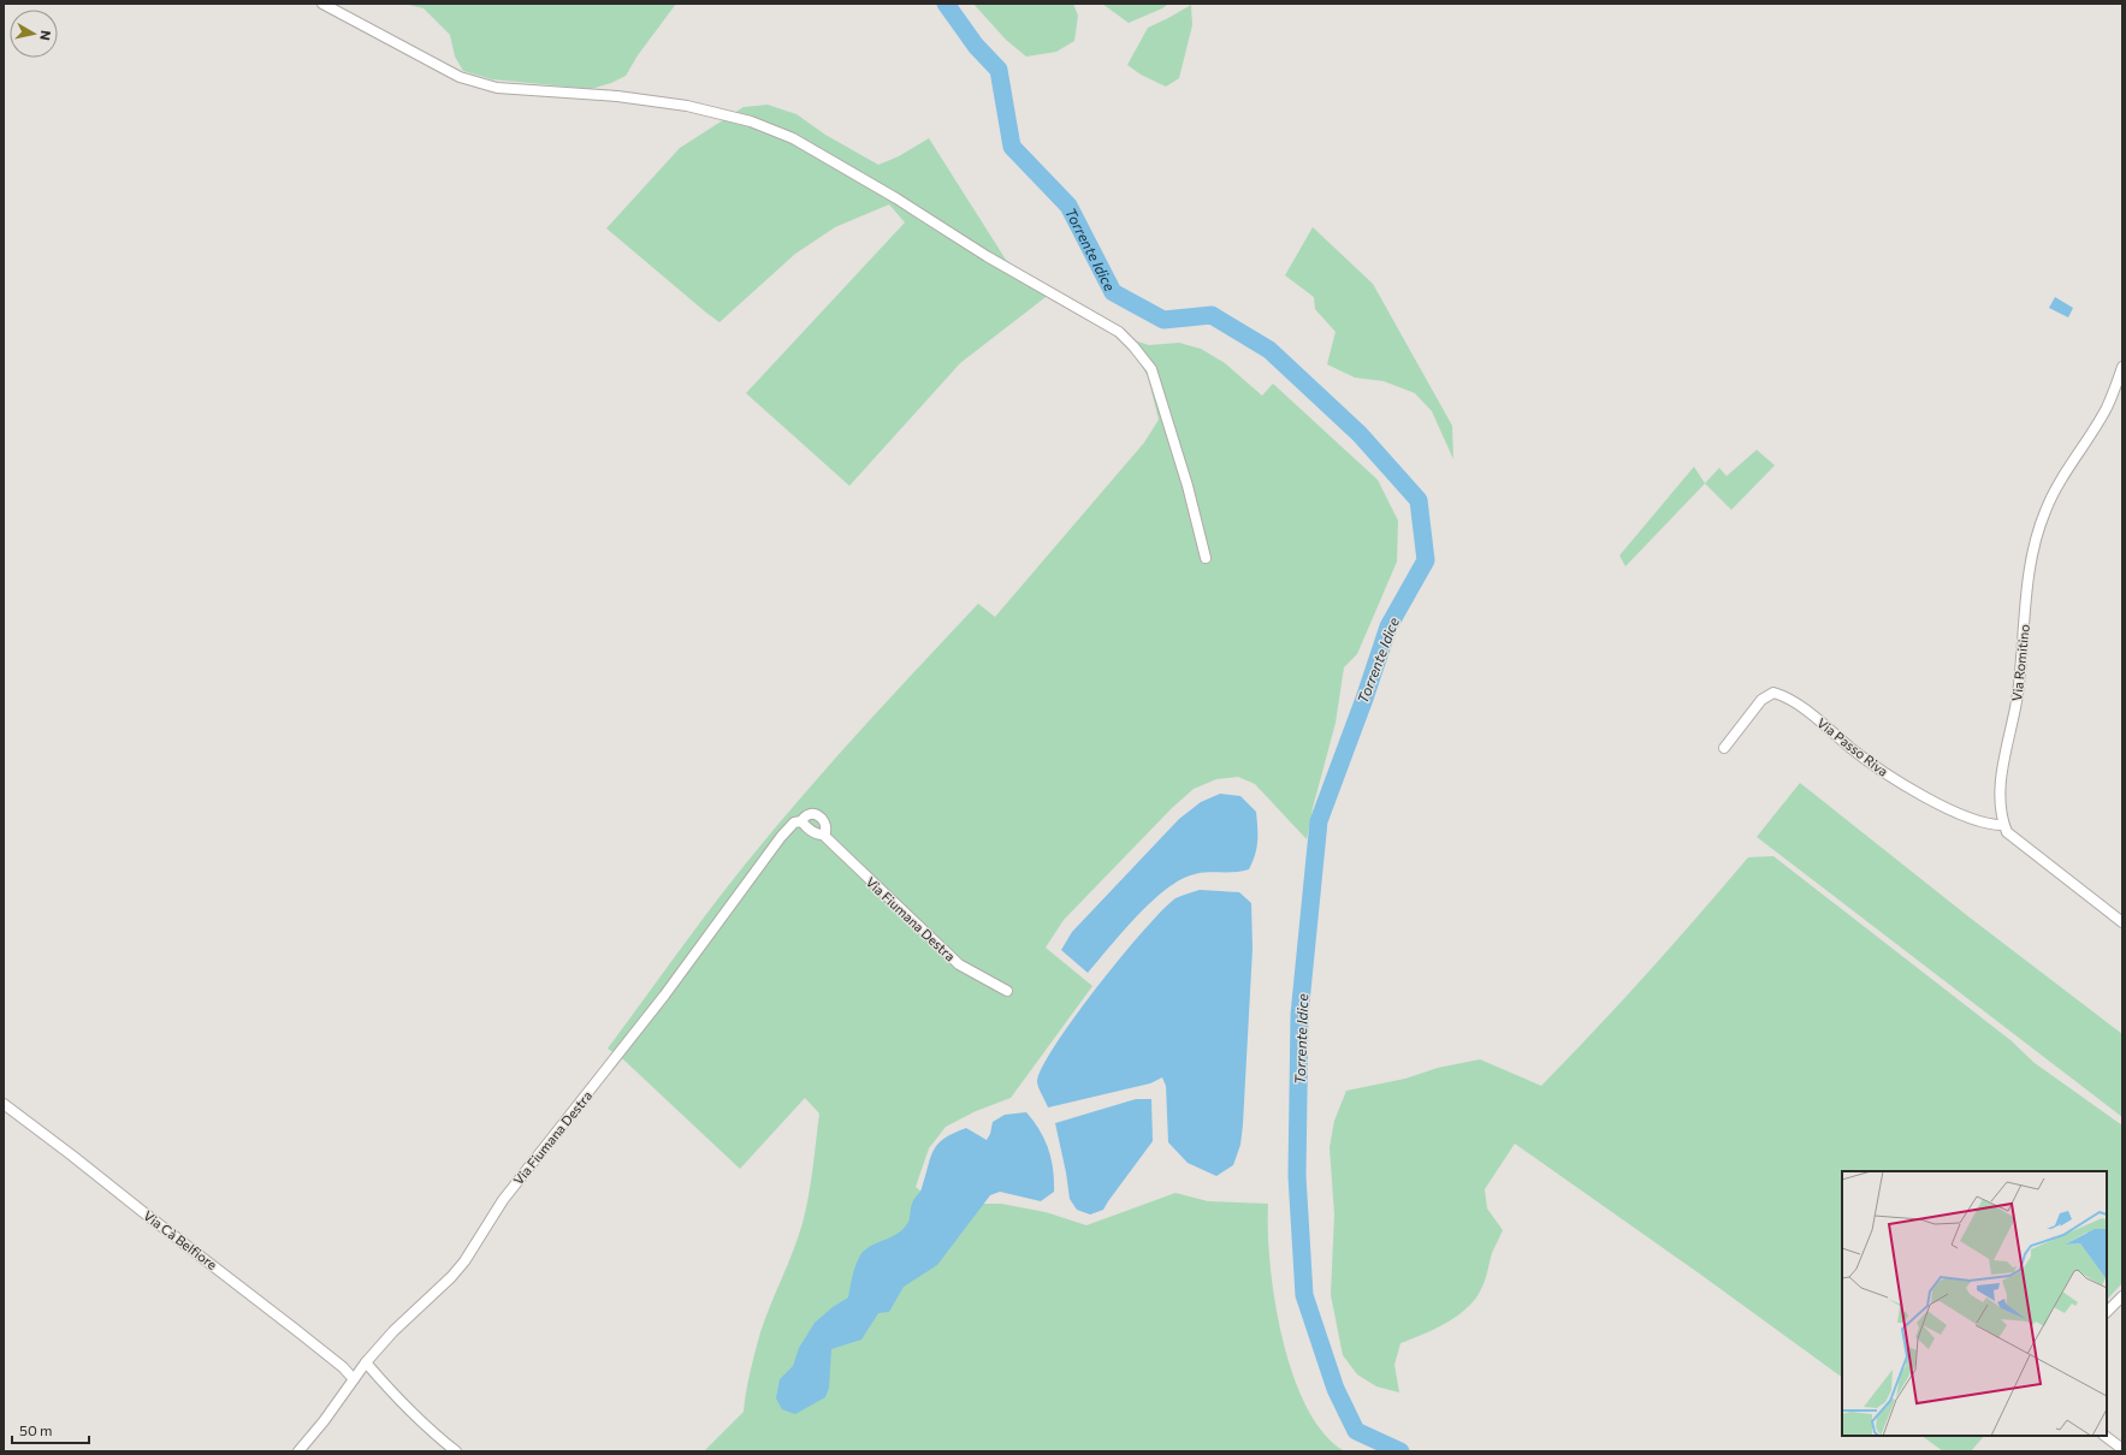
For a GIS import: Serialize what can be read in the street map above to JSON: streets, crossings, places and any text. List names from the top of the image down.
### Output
{
  "streets": {
    "street": [
      "Via Romitino",
      "Via Passo Riva",
      "Via Fiumana Destra",
      "Via Cà Belfiore"
    ]
  },
  "crossings": [
    ["Via Romitino", "Via Passo Riva"],
    ["Via Fiumana Destra", "Via Cà Belfiore"]
  ],
  "water": ["Torrente Idice"],
  "scale_bar": "50 m",
  "north": "right"
}
